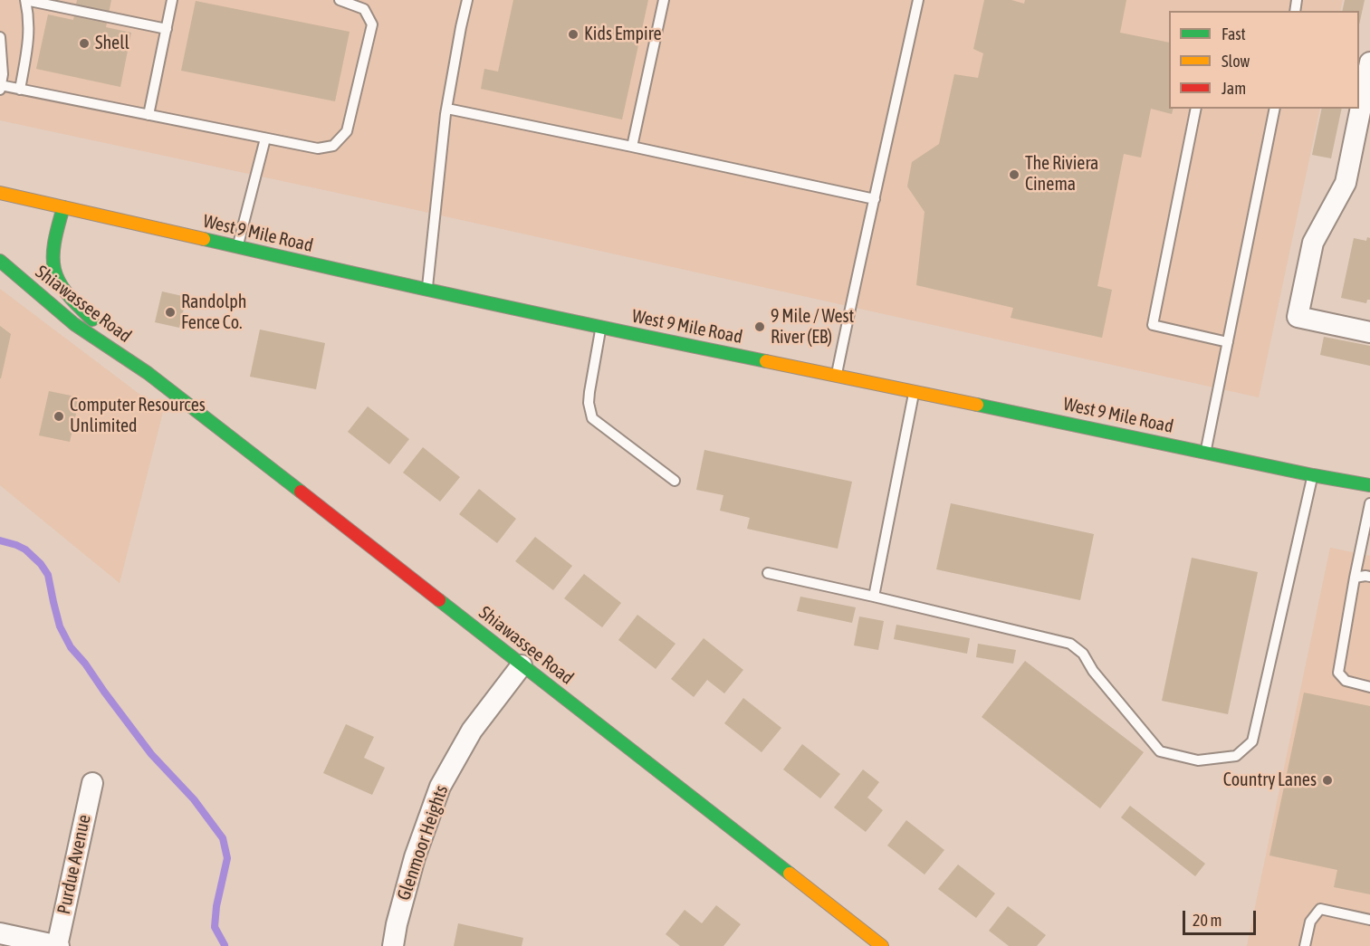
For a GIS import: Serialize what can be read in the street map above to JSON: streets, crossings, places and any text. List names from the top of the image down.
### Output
{
  "streets": {
    "street": [
      "West 9 Mile Road",
      "Shiawassee Road",
      "Glenmoor Heights",
      "Purdue Avenue"
    ]
  },
  "crossings": [
    ["West 9 Mile Road", "Shiawassee Road"],
    ["Shiawassee Road", "Glenmoor Heights"]
  ],
  "places": [
    "Kids Empire",
    "Shell",
    "The Riviera Cinema",
    "Randolph Fence Co.",
    "9 Mile / West River (EB)",
    "Computer Resources Unlimited",
    "Country Lanes"
  ],
  "legend": ["Fast", "Slow", "Jam"],
  "scale_bar": "20 m"
}
